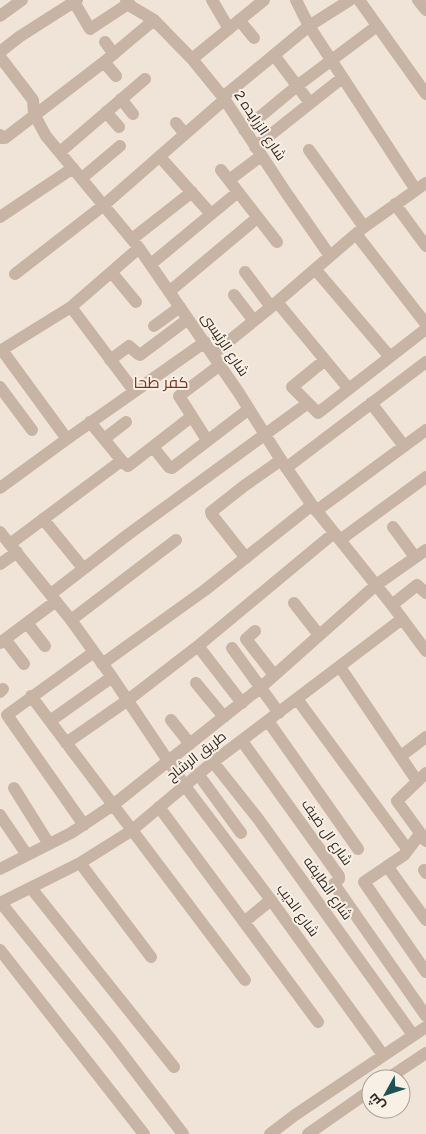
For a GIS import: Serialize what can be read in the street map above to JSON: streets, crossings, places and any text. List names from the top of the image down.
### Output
{
  "streets": {
    "street": [
      "شارع الزرايده 2",
      "شارع الرئيسى",
      "طريق الرشاح",
      "شارع ال ضيف",
      "شارع الطايفه",
      "شارع الديب"
    ]
  },
  "crossings": [
    ["شارع الرئيسى", "طريق الرشاح"],
    ["طريق الرشاح", "شارع ال ضيف"],
    ["طريق الرشاح", "شارع الطايفه"],
    ["طريق الرشاح", "شارع الديب"]
  ],
  "districts": ["كفر طحا"],
  "north": "bottom left"
}
